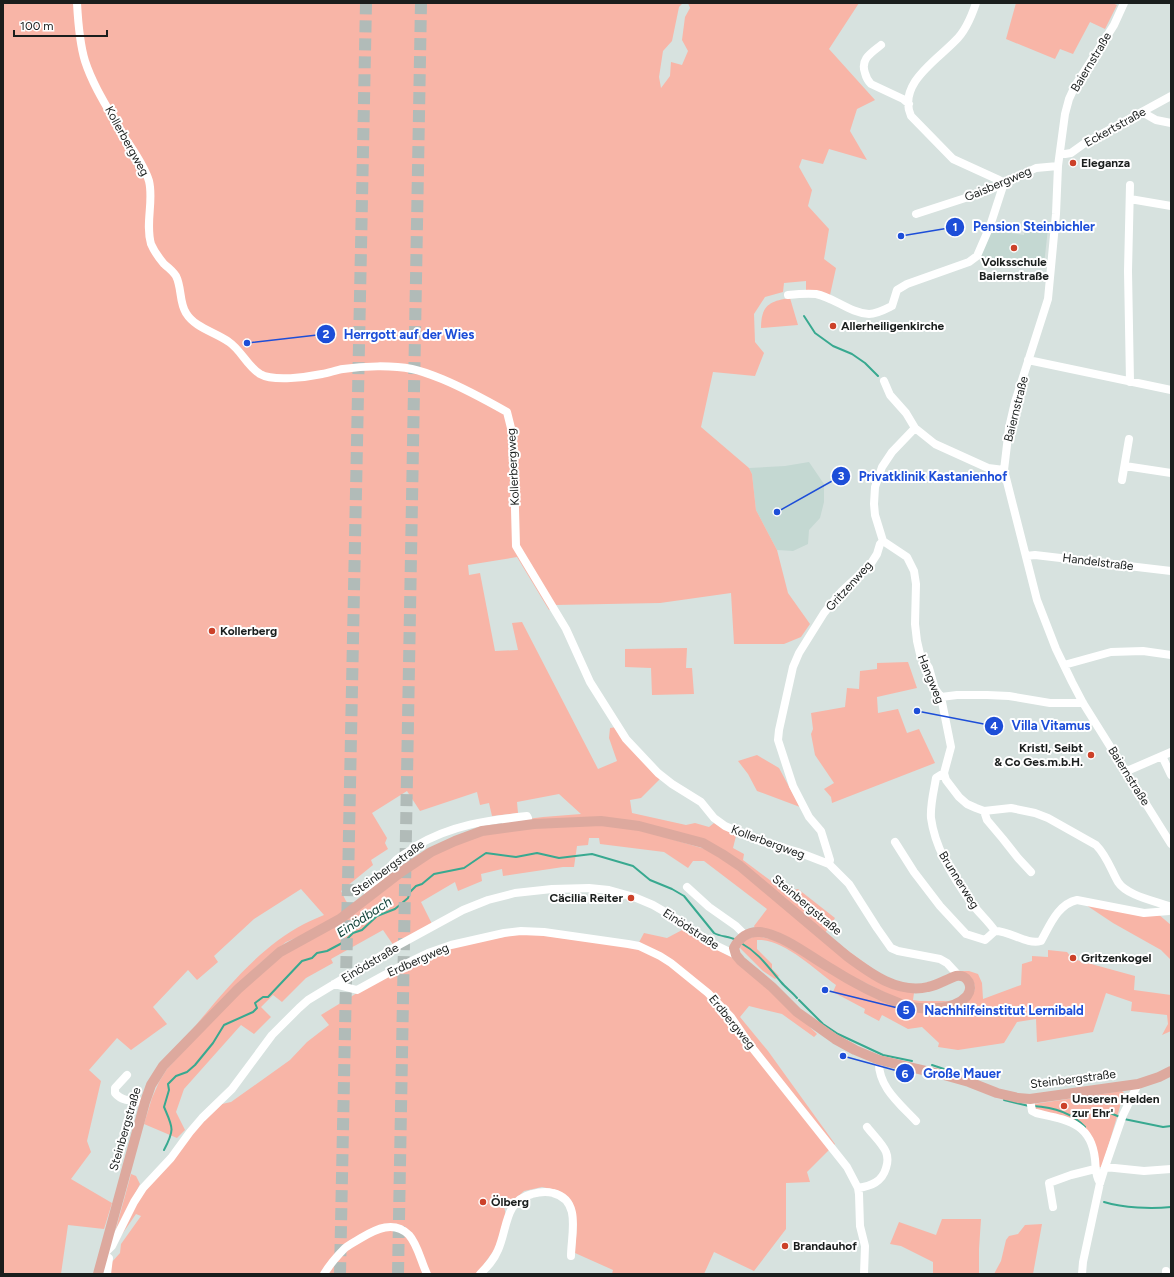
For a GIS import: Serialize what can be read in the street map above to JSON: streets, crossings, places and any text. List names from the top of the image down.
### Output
{
  "streets": {
    "main road": ["Steinbergstraße"],
    "street": [
      "Baiernstraße",
      "Eckertstraße",
      "Kollerbergweg",
      "Gaisbergweg",
      "Handelstraße",
      "Gritzenweg",
      "Hangweg",
      "Brunnerweg",
      "Einödstraße",
      "Erdbergweg"
    ]
  },
  "crossings": [
    ["Baiernstraße", "Eckertstraße"],
    ["Baiernstraße", "Gaisbergweg"],
    ["Baiernstraße", "Handelstraße"],
    ["Kollerbergweg", "Gritzenweg"],
    ["Kollerbergweg", "Steinbergstraße"],
    ["Gritzenweg", "Hangweg"],
    ["Hangweg", "Brunnerweg"],
    ["Steinbergstraße", "Einödstraße"],
    ["Einödstraße", "Erdbergweg"]
  ],
  "water": ["Einödbach"],
  "places": [
    "Eleganza",
    "Pension Steinbichler",
    "Volksschule Baiernstraße",
    "Allerheiligenkirche",
    "Herrgott auf der Wies",
    "Privatklinik Kastanienhof",
    "Kollerberg",
    "Villa Vitamus",
    "Kristl, Seibt & Co Ges.m.b.H.",
    "Cäcilia Reiter",
    "Gritzenkogel",
    "Nachhilfeinstitut Lernibald",
    "Große Mauer",
    "Unseren Helden zur Ehr'",
    "Ölberg",
    "Brandauhof"
  ],
  "scale_bar": "100 m"
}
